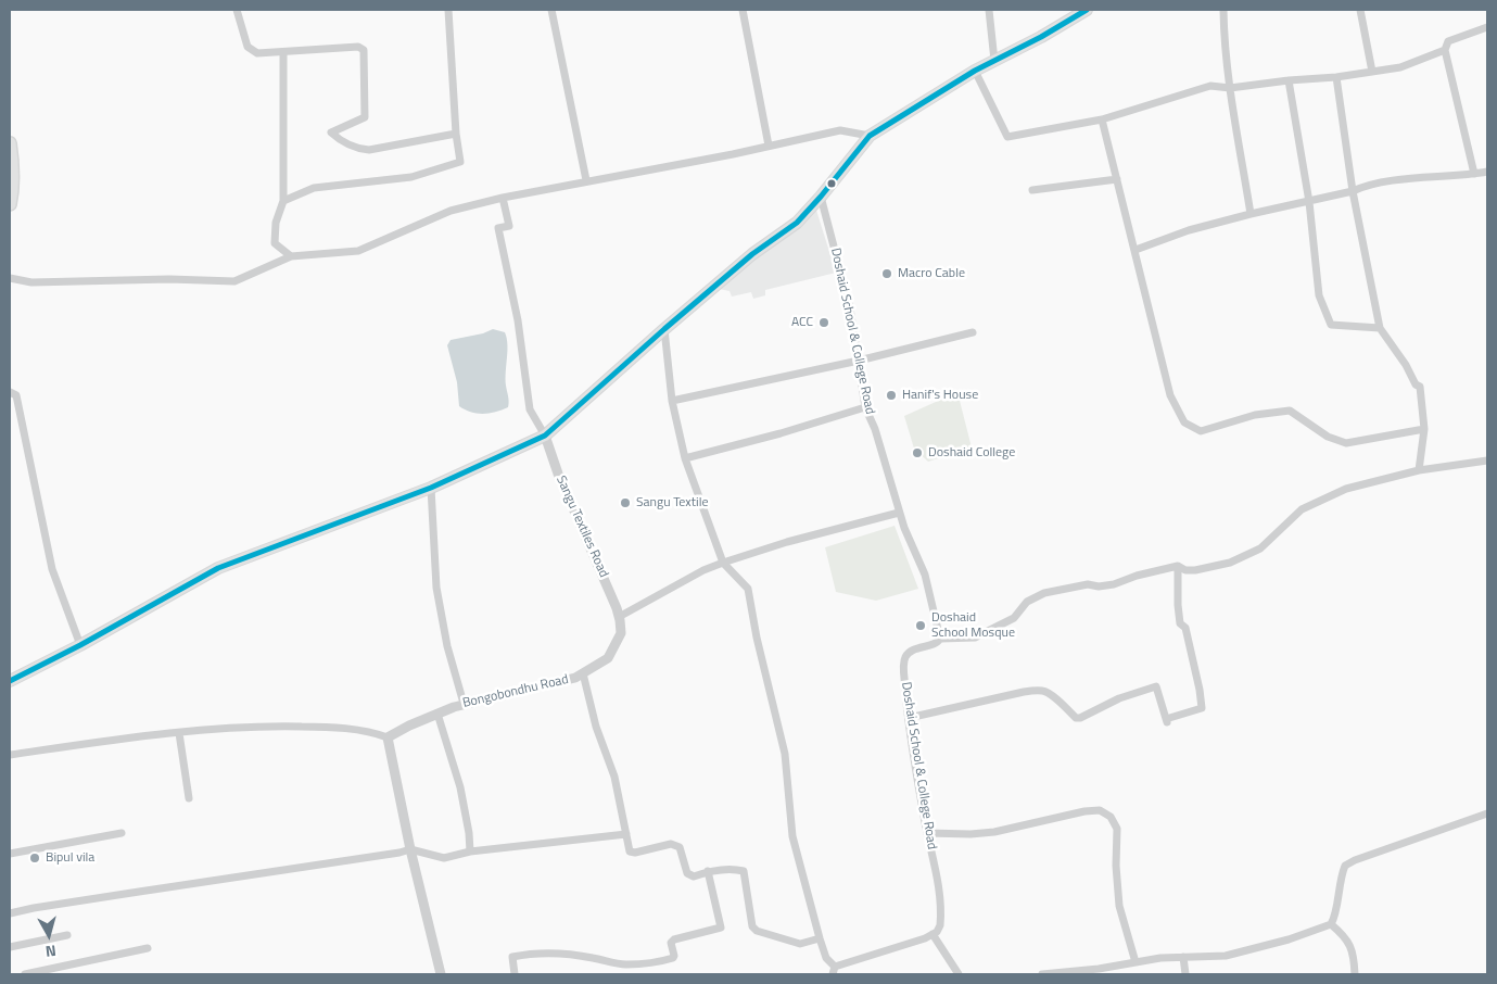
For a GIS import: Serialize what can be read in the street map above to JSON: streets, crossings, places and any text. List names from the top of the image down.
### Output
{
  "streets": {
    "street": ["Doshaid School & College Road", "Sangu Textiles Road", "Bongobondhu Road"]
  },
  "crossings": [
    ["Sangu Textiles Road", "Bongobondhu Road"]
  ],
  "places": [
    "Macro Cable",
    "ACC",
    "Hanif's House",
    "Doshaid College",
    "Sangu Textile",
    "Doshaid School Mosque",
    "Bipul vila"
  ],
  "north": "bottom"
}
